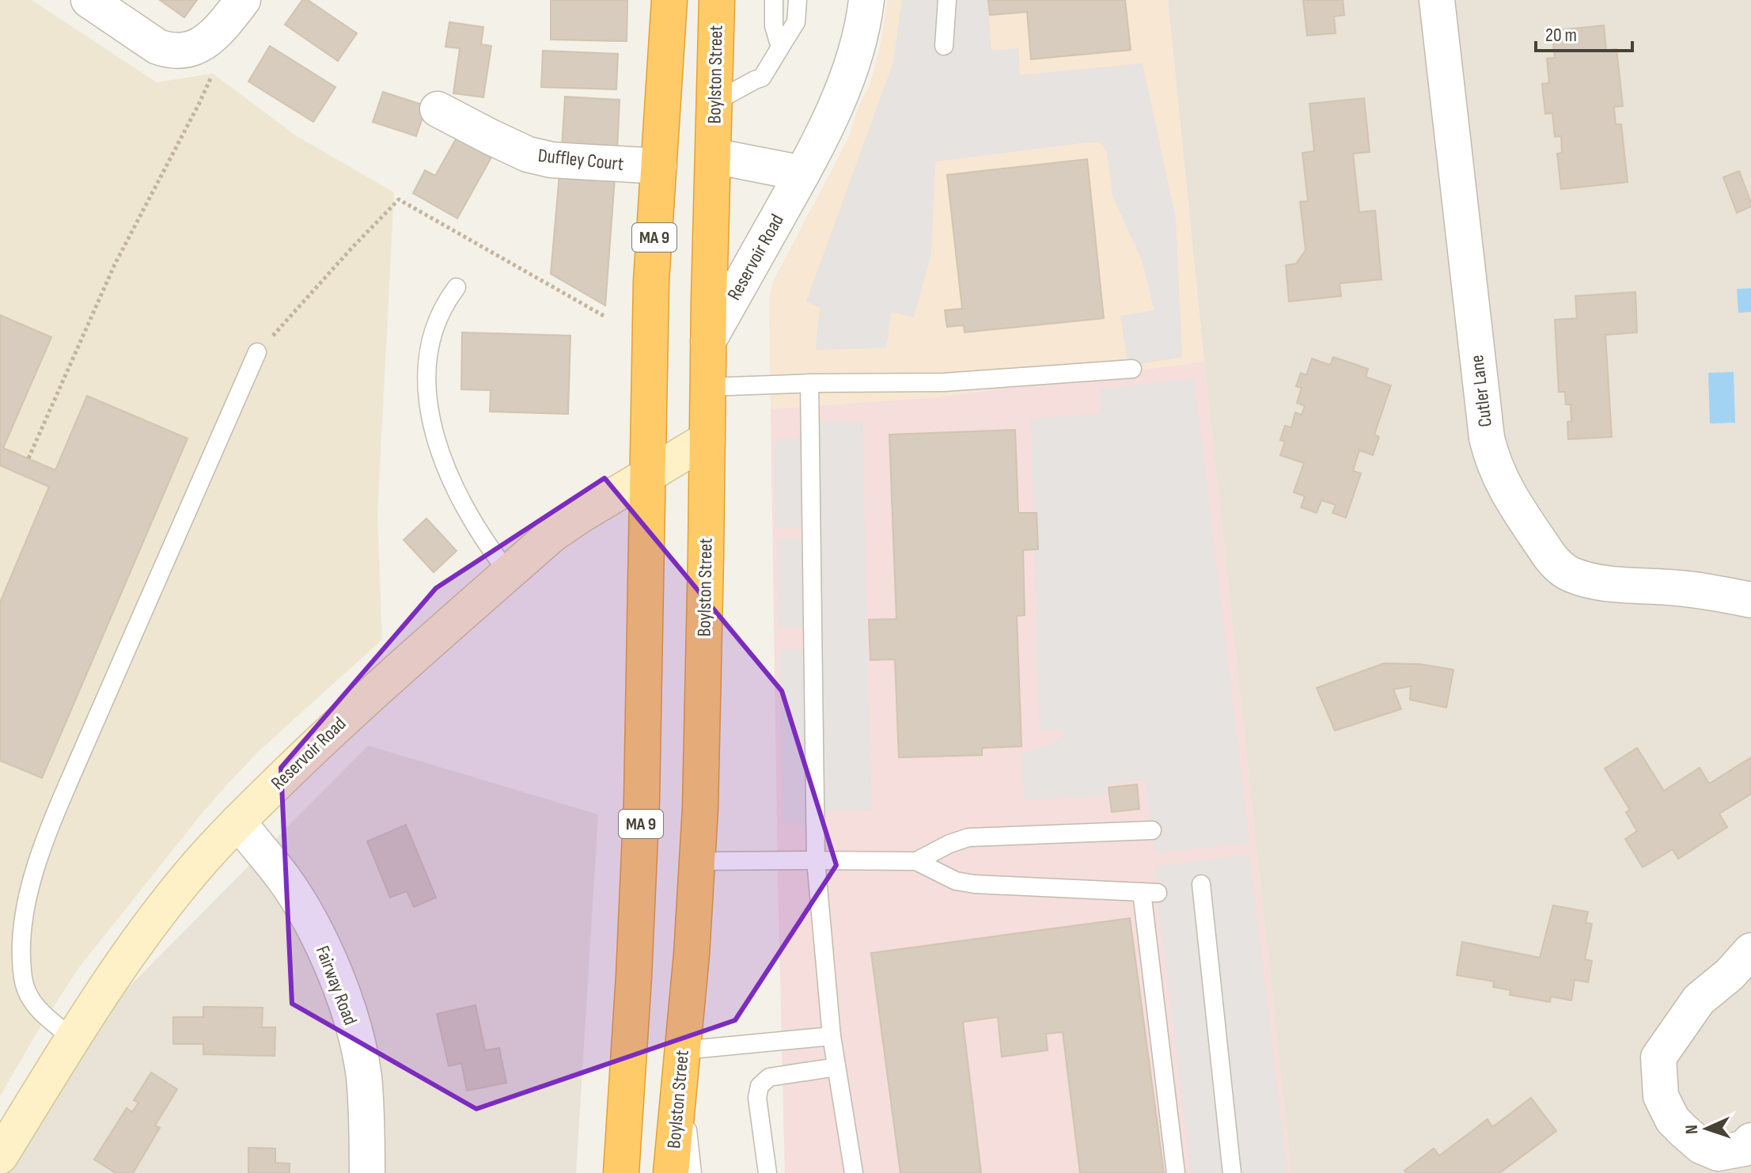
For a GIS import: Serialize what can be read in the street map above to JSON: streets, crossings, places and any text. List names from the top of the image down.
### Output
{
  "streets": {
    "highway": ["Boylston Street", "MA 9"],
    "street": [
      "Duffley Court",
      "Reservoir Road",
      "Cutler Lane",
      "Fairway Road"
    ]
  },
  "crossings": [
    ["Boylston Street", "Reservoir Road"],
    ["Duffley Court", "MA 9"],
    ["MA 9", "Reservoir Road"],
    ["Reservoir Road", "Fairway Road"]
  ],
  "scale_bar": "20 m",
  "north": "left"
}
